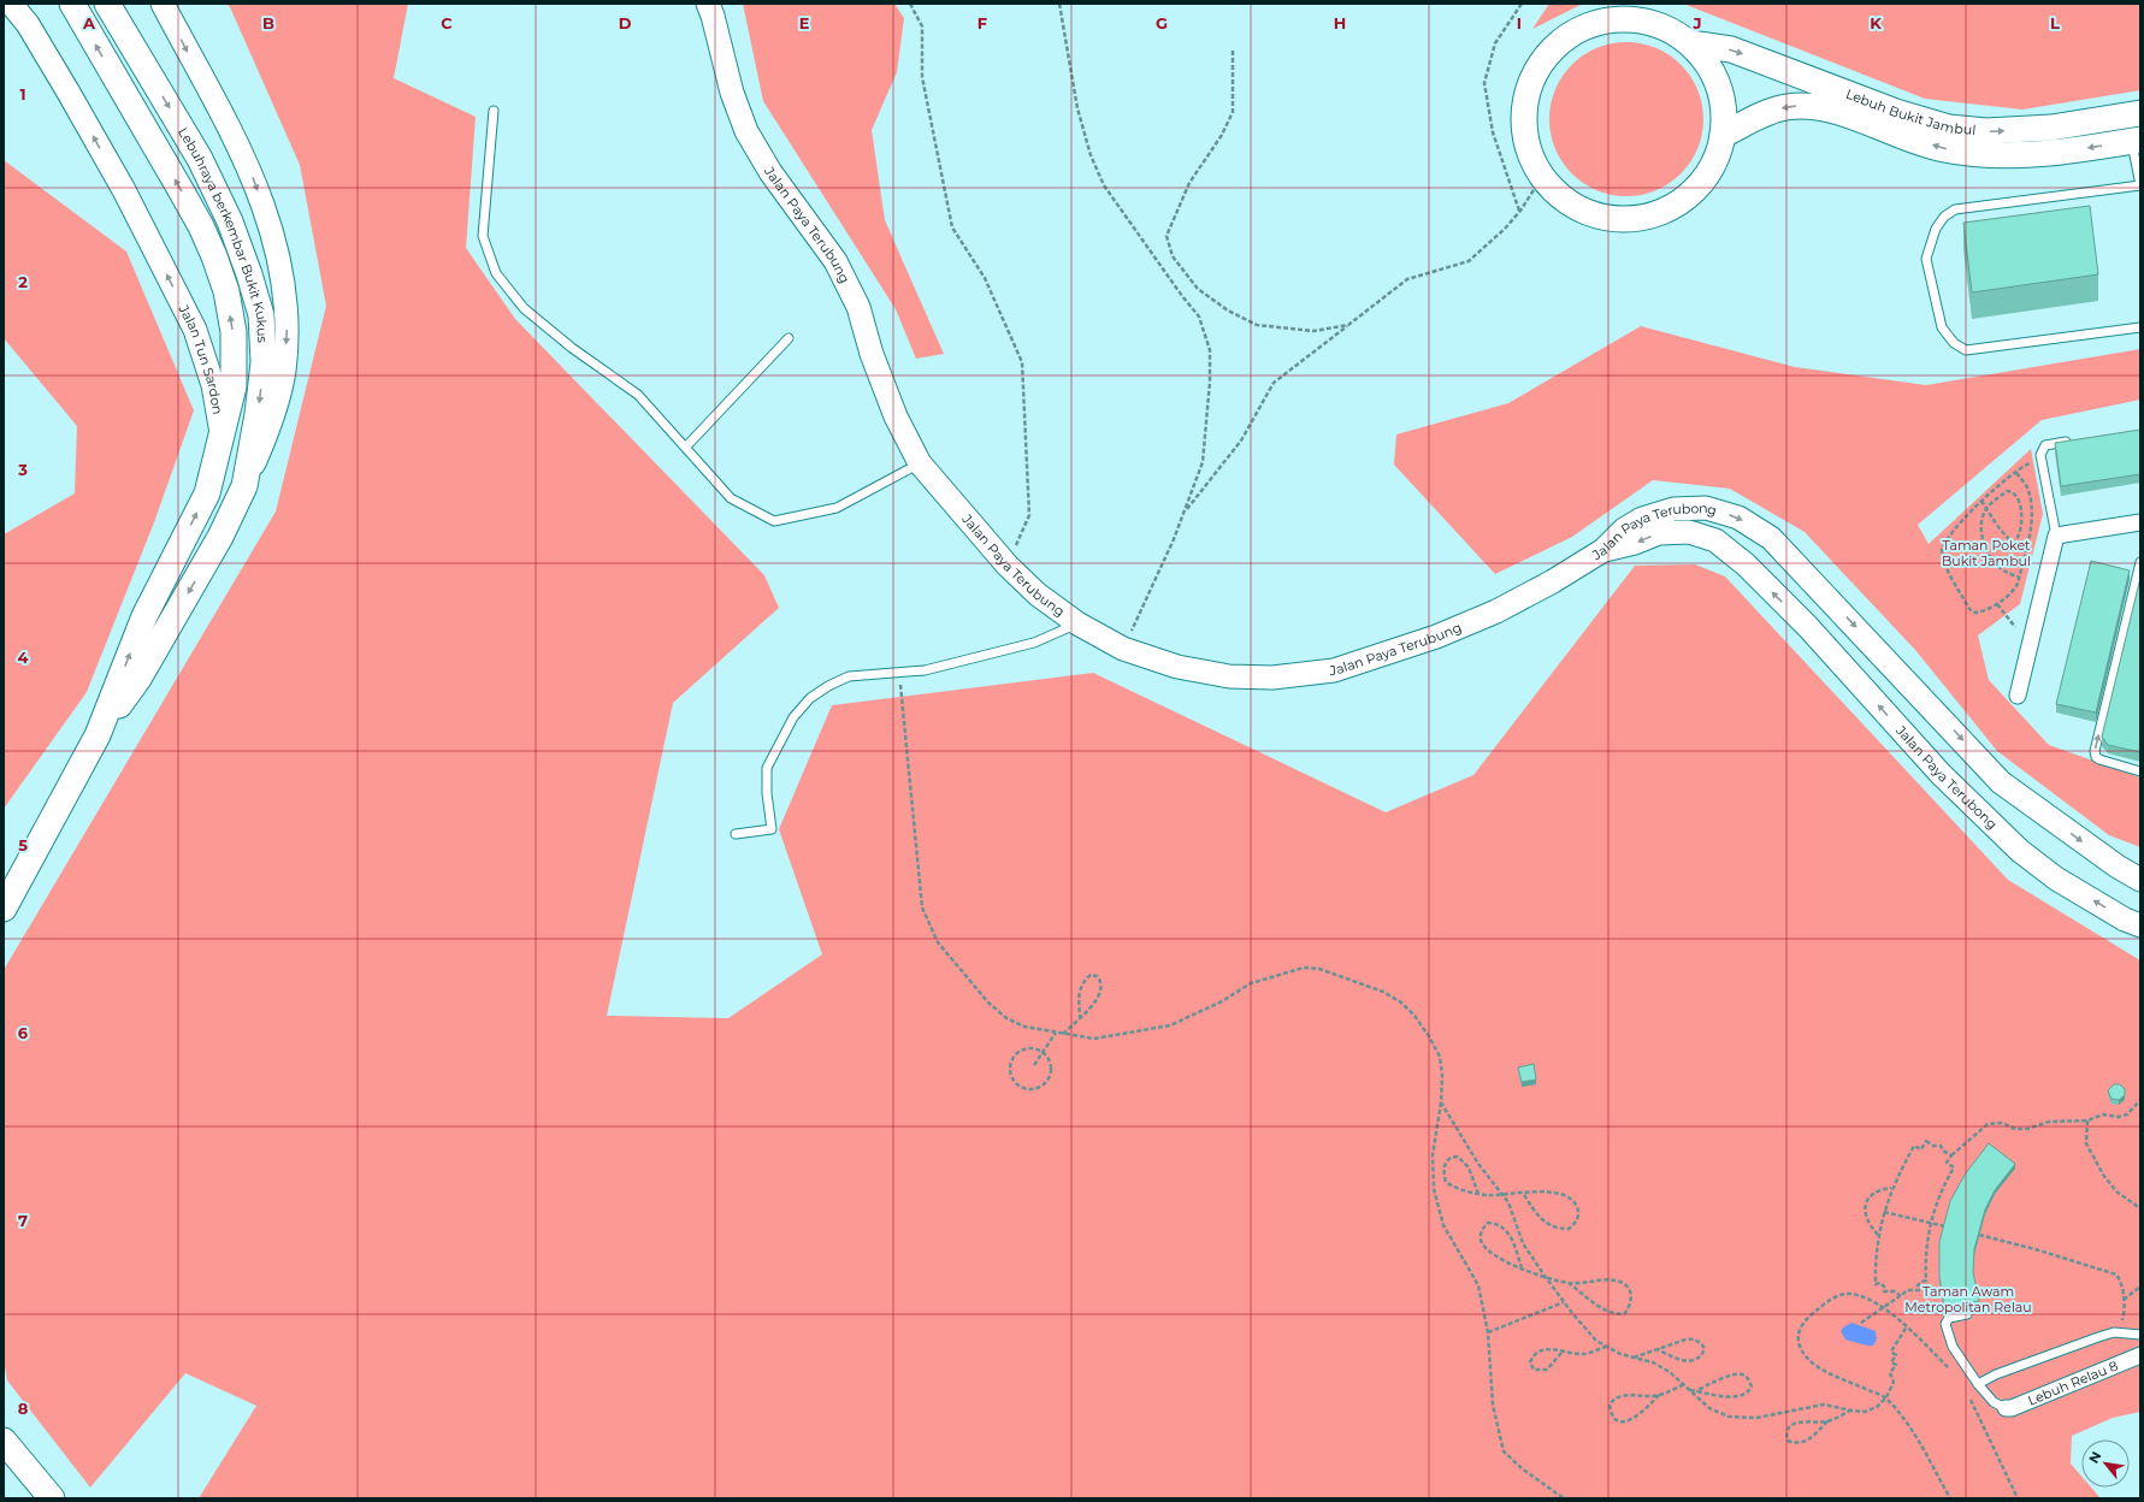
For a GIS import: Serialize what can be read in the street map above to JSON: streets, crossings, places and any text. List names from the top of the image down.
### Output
{
  "streets": {
    "main road": [
      "Lebuh Bukit Jambul",
      "Jalan Paya Terubung",
      "Lebuhraya berkembar Bukit Kukus",
      "Jalan Tun Sardon",
      "Jalan Paya Terubong"
    ],
    "street": ["Lebuh Relau 8"]
  },
  "crossings": [
    ["Jalan Paya Terubung", "Jalan Paya Terubong"],
    ["Lebuhraya berkembar Bukit Kukus", "Jalan Tun Sardon"]
  ],
  "parks": ["Taman Poket Bukit Jambul", "Taman Awam Metropolitan Relau"],
  "north": "top left",
  "grid": {
    "columns": [
      "A",
      "B",
      "C",
      "D",
      "E",
      "F",
      "G",
      "H",
      "I",
      "J",
      "K",
      "L"
    ],
    "rows": [
      "1",
      "2",
      "3",
      "4",
      "5",
      "6",
      "7",
      "8"
    ]
  }
}
